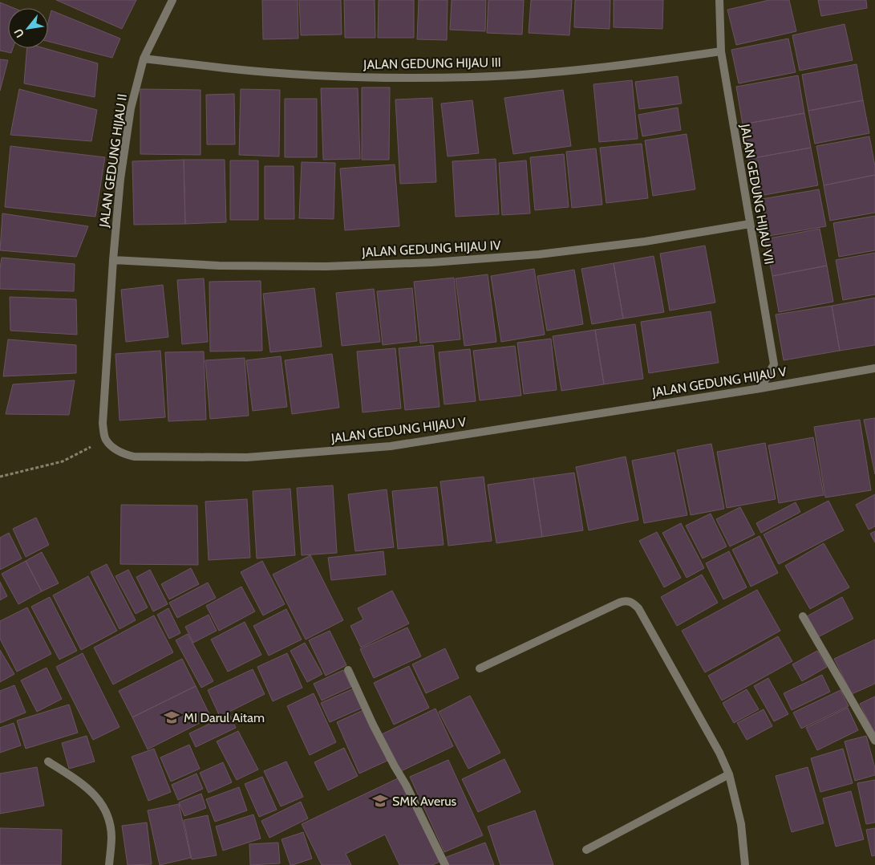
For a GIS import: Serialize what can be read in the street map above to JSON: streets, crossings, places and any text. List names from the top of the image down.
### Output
{
  "streets": {
    "street": [
      "JALAN GEDUNG HIJAU III",
      "JALAN GEDUNG HIJAU II",
      "JALAN GEDUNG HIJAU VII",
      "JALAN GEDUNG HIJAU IV",
      "JALAN GEDUNG HIJAU V"
    ]
  },
  "crossings": [
    ["JALAN GEDUNG HIJAU III", "JALAN GEDUNG HIJAU II"],
    ["JALAN GEDUNG HIJAU III", "JALAN GEDUNG HIJAU VII"],
    ["JALAN GEDUNG HIJAU II", "JALAN GEDUNG HIJAU IV"],
    ["JALAN GEDUNG HIJAU VII", "JALAN GEDUNG HIJAU IV"],
    ["JALAN GEDUNG HIJAU VII", "JALAN GEDUNG HIJAU V"]
  ],
  "places": {
    "school or university": ["MI Darul Aitam", "SMK Averus"]
  },
  "north": "bottom left"
}
